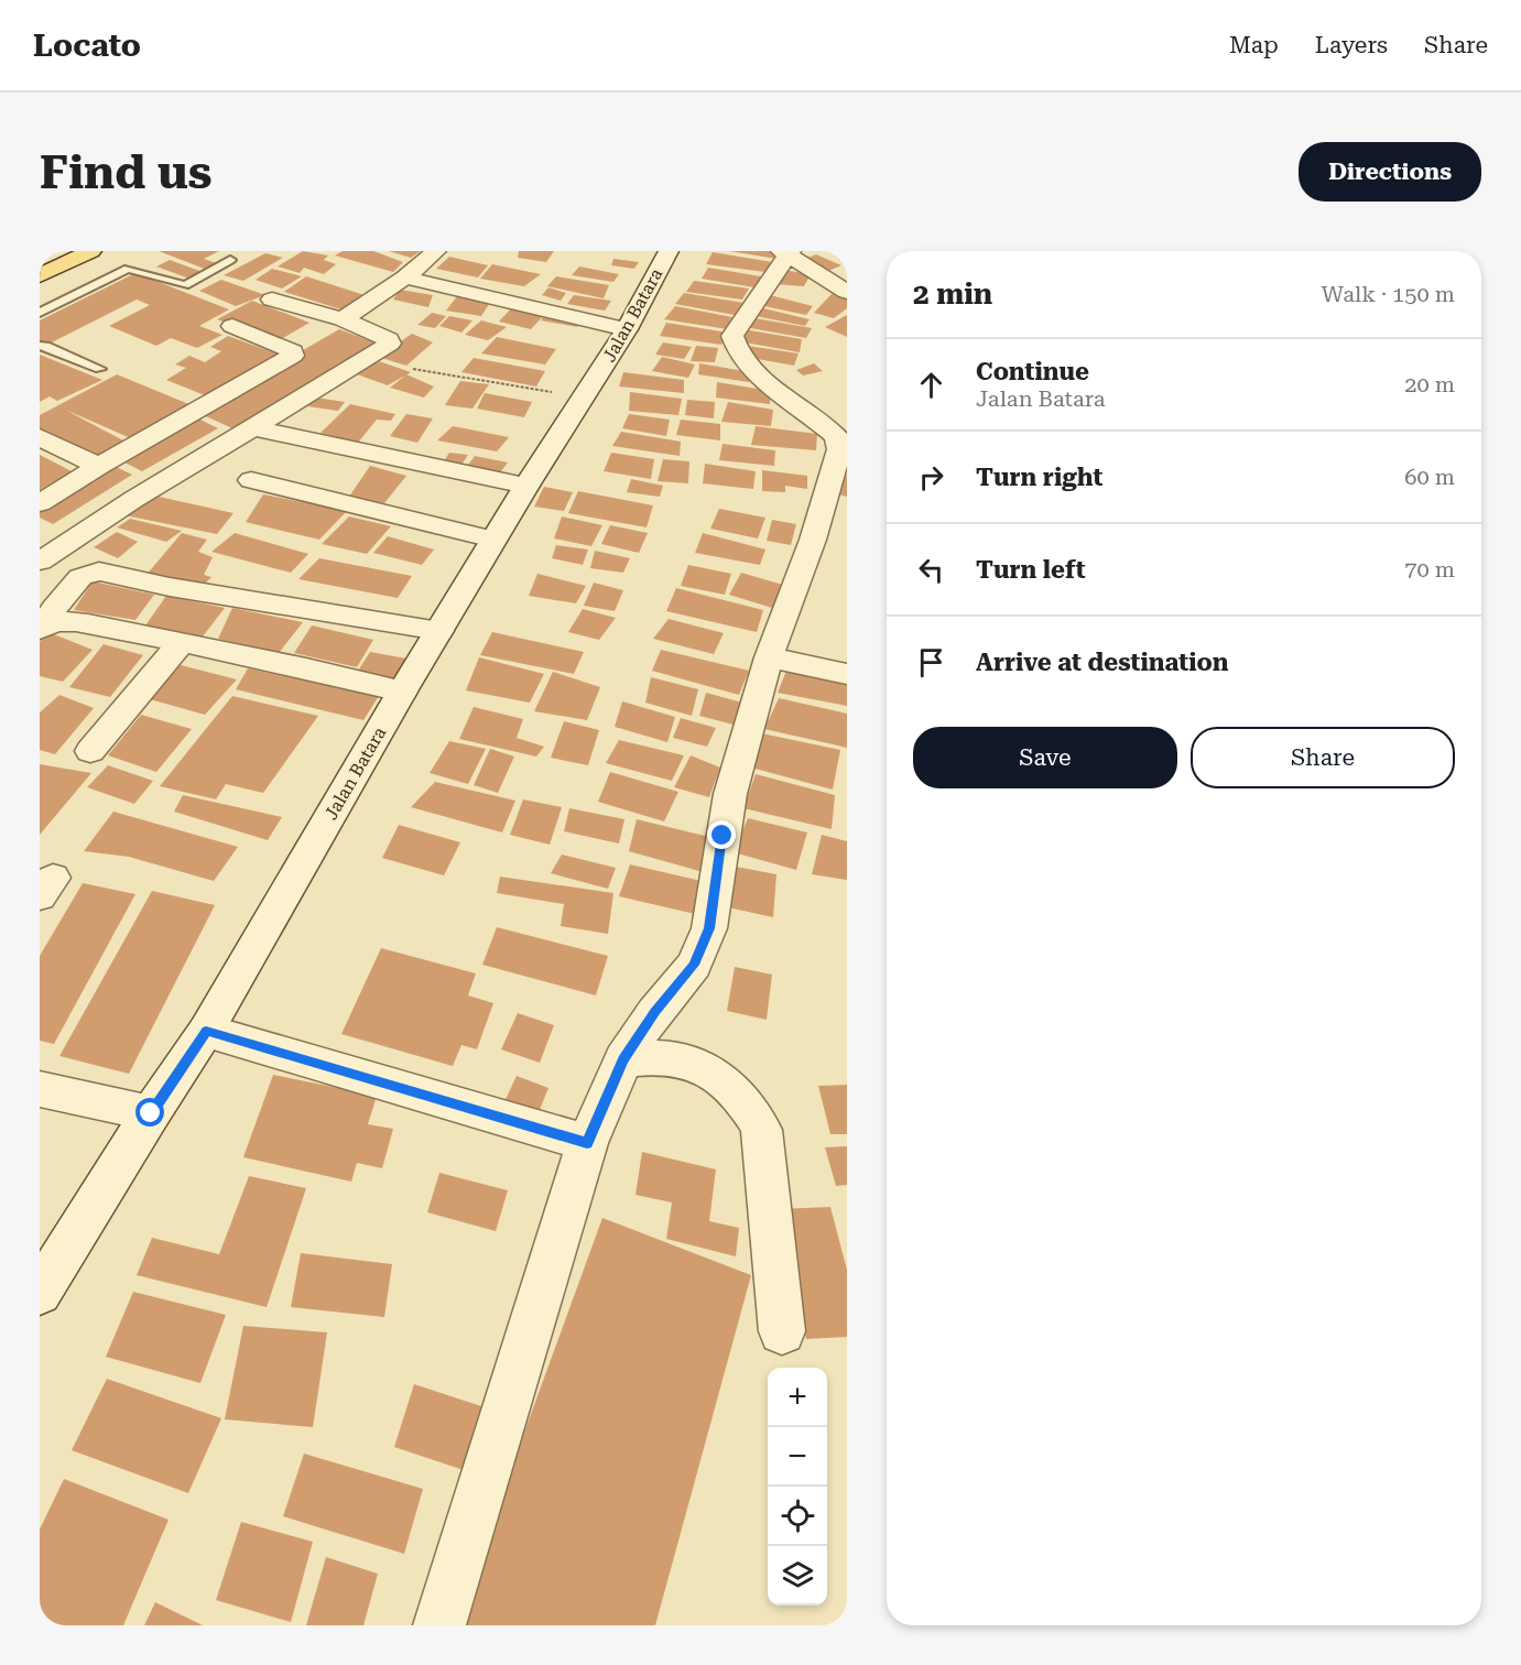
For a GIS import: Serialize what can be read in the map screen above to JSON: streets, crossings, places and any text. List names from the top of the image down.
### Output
{
  "streets": {
    "street": ["Jalan Batara"]
  },
  "page": {
    "header": "Locato",
    "nav": ["Map", "Layers", "Share"],
    "buttons": [
      "Directions",
      ["Save", "Share"]
    ],
    "title": "Find us",
    "heading": ["2 min", "Walk · 150 m"],
    "list": [
      ["Continue", "Jalan Batara", "20 m"],
      ["Turn right", "60 m"],
      ["Turn left", "70 m"],
      "Arrive at destination"
    ],
    "map_buttons": ["+", "−"]
  }
}
